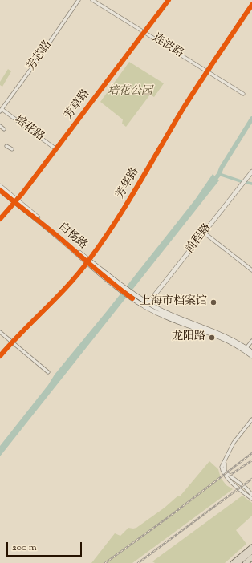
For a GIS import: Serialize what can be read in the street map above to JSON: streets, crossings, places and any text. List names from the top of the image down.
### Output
{
  "streets": {
    "main road": ["白杨路"],
    "street": [
      "连波路",
      "芳芯路",
      "芳草路",
      "培花路",
      "芳华路",
      "前程路"
    ]
  },
  "crossings": [
    ["连波路", "芳草路"],
    ["连波路", "芳华路"],
    ["芳芯路", "培花路"],
    ["芳草路", "培花路"],
    ["芳草路", "白杨路"],
    ["芳华路", "白杨路"],
    ["白杨路", "前程路"]
  ],
  "parks": ["培花公园"],
  "places": ["上海市档案馆", "龙阳路"],
  "scale_bar": "200 m"
}
